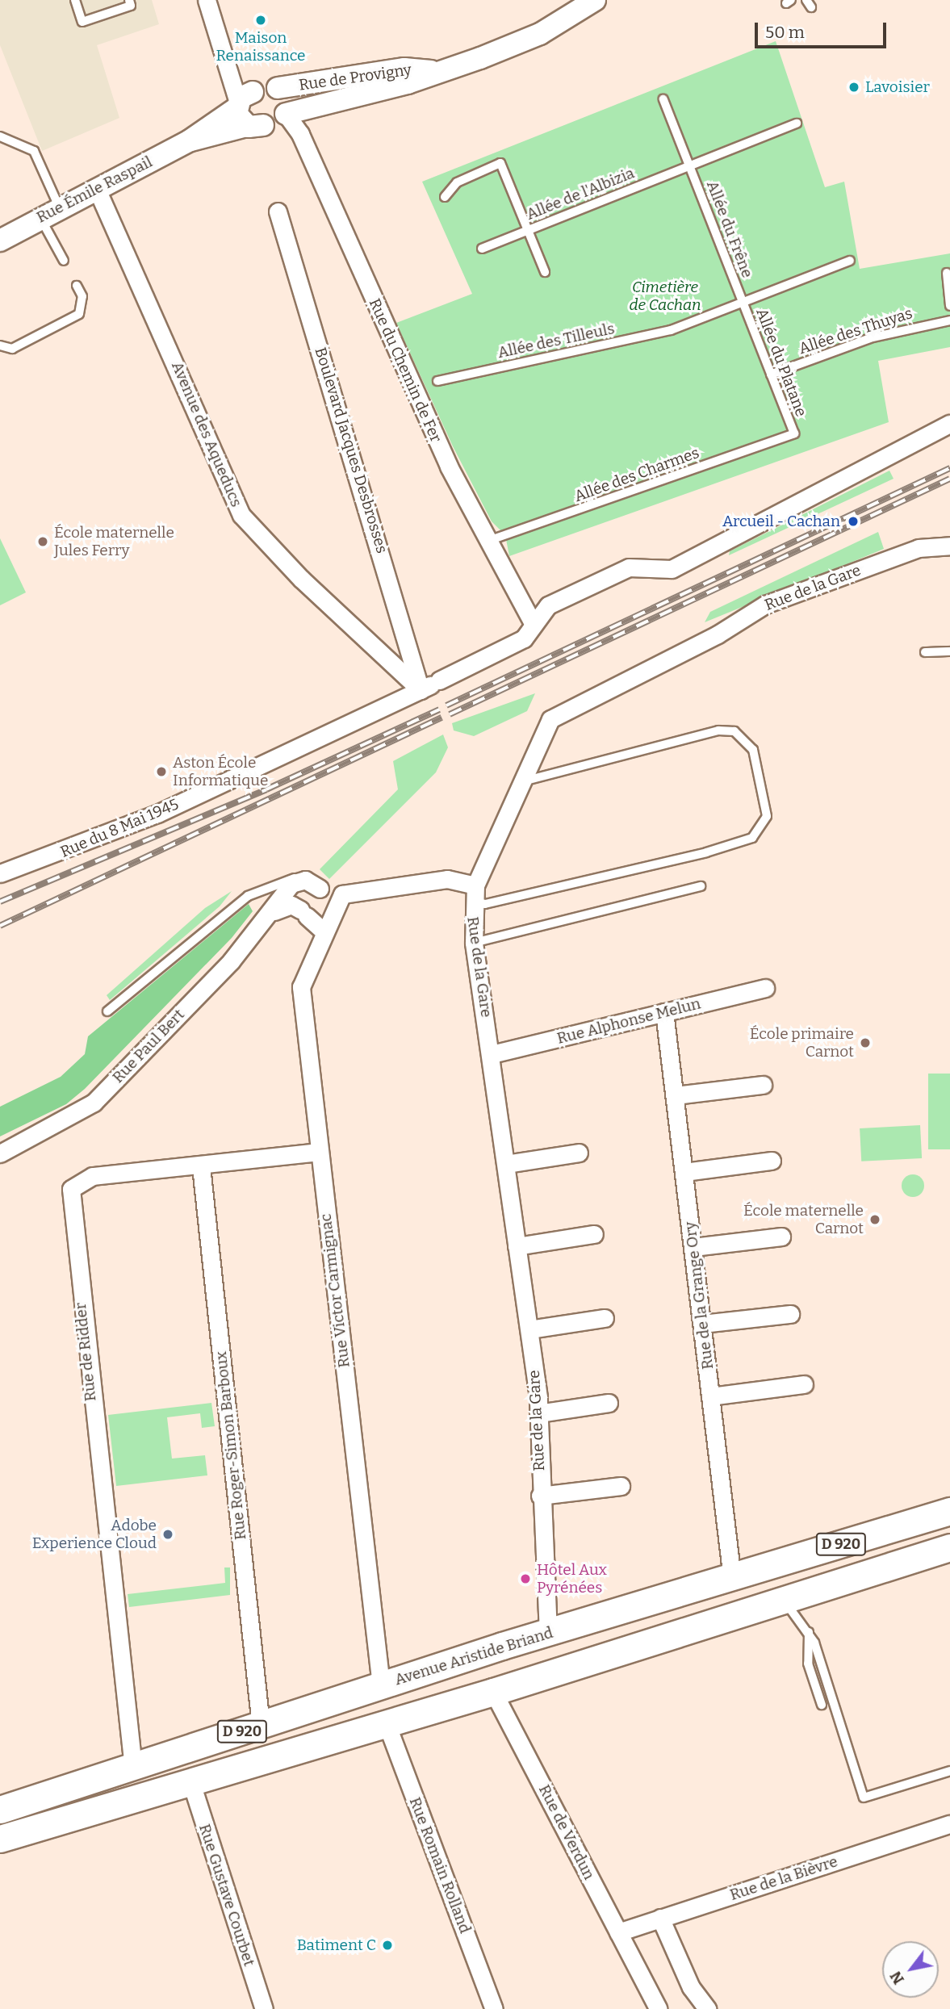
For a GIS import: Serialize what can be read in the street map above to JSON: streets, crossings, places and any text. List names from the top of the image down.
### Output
{
  "streets": {
    "main road": ["D 920", "Avenue Aristide Briand", "Rue de Verdun"],
    "street": [
      "Rue de Provigny",
      "Rue Émile Raspail",
      "Rue du Chemin de Fer",
      "Avenue des Aqueducs",
      "Boulevard Jacques Desbrosses",
      "Rue de la Gare",
      "Rue du 8 Mai 1945",
      "Rue Alphonse Melun",
      "Rue Paul Bert",
      "Rue Victor Carmignac",
      "Rue de la Grange Ory",
      "Rue de Ridder",
      "Rue Roger-Simon Barboux",
      "Rue Romain Rolland",
      "Rue de la Bièvre",
      "Rue Gustave Courbet"
    ],
    "lane": [
      "Allée de l'Albizia",
      "Allée du Frêne",
      "Allée des Thuyas",
      "Allée des Tilleuls",
      "Allée du Platane",
      "Allée des Charmes"
    ]
  },
  "crossings": [
    ["Rue de Provigny", "Rue Émile Raspail"],
    ["Rue de Provigny", "Rue du Chemin de Fer"],
    ["Rue Émile Raspail", "Rue du Chemin de Fer"],
    ["Rue Émile Raspail", "Avenue des Aqueducs"],
    ["Allée de l'Albizia", "Allée du Frêne"],
    ["Allée du Frêne", "Allée des Tilleuls"],
    ["Allée du Frêne", "Allée du Platane"],
    ["Allée des Thuyas", "Allée du Platane"],
    ["Allée des Tilleuls", "Allée du Platane"],
    ["Allée du Platane", "Allée des Charmes"],
    ["Rue du Chemin de Fer", "Allée des Charmes"],
    ["Rue du Chemin de Fer", "Rue du 8 Mai 1945"],
    ["Avenue des Aqueducs", "Boulevard Jacques Desbrosses"],
    ["Avenue des Aqueducs", "Rue du 8 Mai 1945"],
    ["Boulevard Jacques Desbrosses", "Rue du 8 Mai 1945"],
    ["Rue de la Gare", "Rue Alphonse Melun"],
    ["Rue de la Gare", "Avenue Aristide Briand"],
    ["Rue Alphonse Melun", "Rue de la Grange Ory"],
    ["Rue Victor Carmignac", "Rue de Ridder"],
    ["Rue Victor Carmignac", "Avenue Aristide Briand"],
    ["Rue de la Grange Ory", "Avenue Aristide Briand"],
    ["Rue de Ridder", "Rue Roger-Simon Barboux"],
    ["Rue de Ridder", "Avenue Aristide Briand"],
    ["Rue Roger-Simon Barboux", "Avenue Aristide Briand"],
    ["D 920", "Rue de Verdun"],
    ["D 920", "Rue Romain Rolland"],
    ["D 920", "Rue Gustave Courbet"],
    ["Avenue Aristide Briand", "Rue de Verdun"],
    ["Rue de Verdun", "Rue de la Bièvre"]
  ],
  "parks": ["Cimetière de Cachan"],
  "places": [
    "Maison Renaissance",
    "Lavoisier",
    "Arcueil - Cachan",
    "École maternelle Jules Ferry",
    "Aston École Informatique",
    "École primaire Carnot",
    "École maternelle Carnot",
    "Adobe Experience Cloud",
    "Hôtel Aux Pyrénées",
    "Batiment C"
  ],
  "scale_bar": "50 m",
  "north": "bottom left"
}
